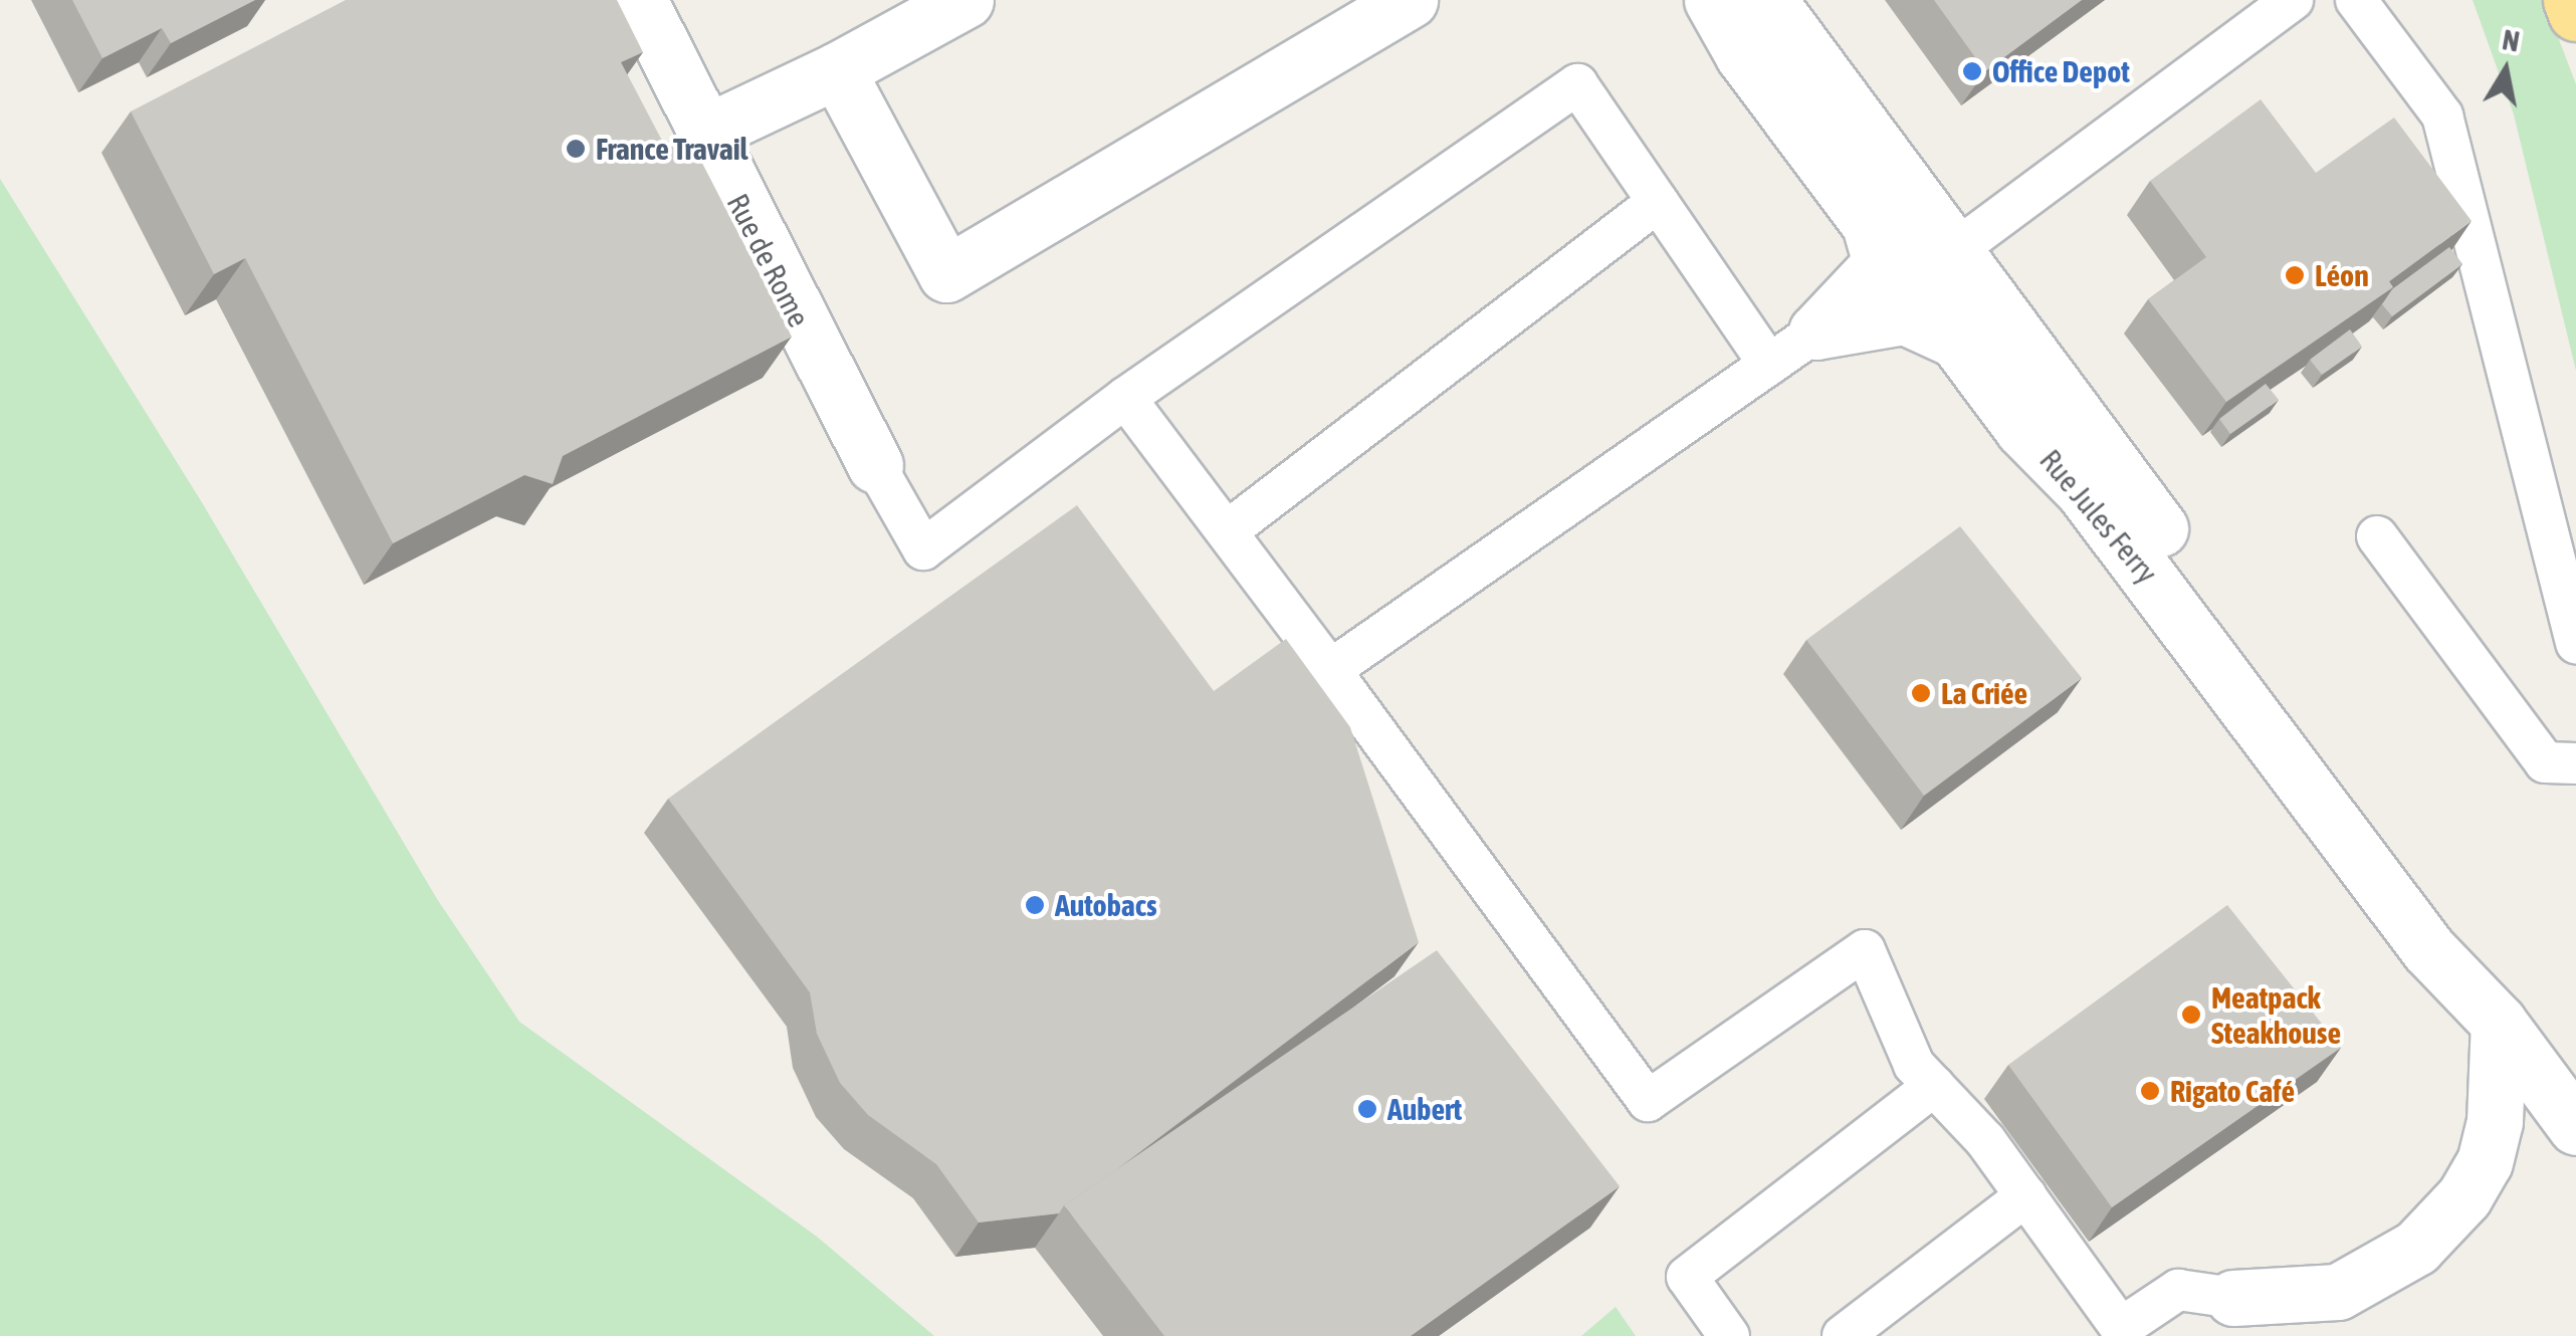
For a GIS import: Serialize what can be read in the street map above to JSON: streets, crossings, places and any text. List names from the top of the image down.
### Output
{
  "streets": {
    "street": ["Rue de Rome", "Rue Jules Ferry"]
  },
  "places": [
    "Office Depot",
    "France Travail",
    "Léon",
    "La Criée",
    "Autobacs",
    "Meatpack Steakhouse",
    "Rigato Café",
    "Aubert"
  ],
  "north": "top"
}
